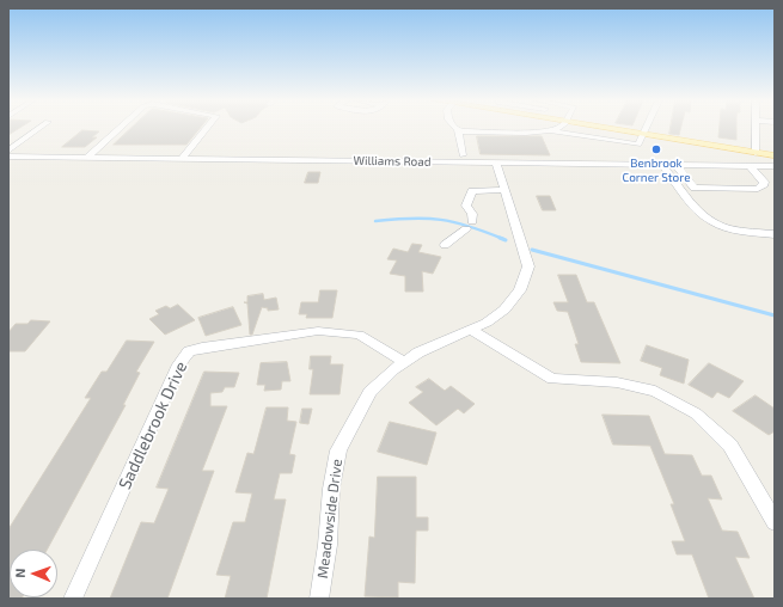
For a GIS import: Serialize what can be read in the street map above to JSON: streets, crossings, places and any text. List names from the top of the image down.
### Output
{
  "streets": {
    "street": ["Williams Road", "Saddlebrook Drive", "Meadowside Drive"]
  },
  "crossings": [
    ["Williams Road", "Meadowside Drive"],
    ["Saddlebrook Drive", "Meadowside Drive"]
  ],
  "places": ["Benbrook Corner Store"],
  "north": "left"
}
